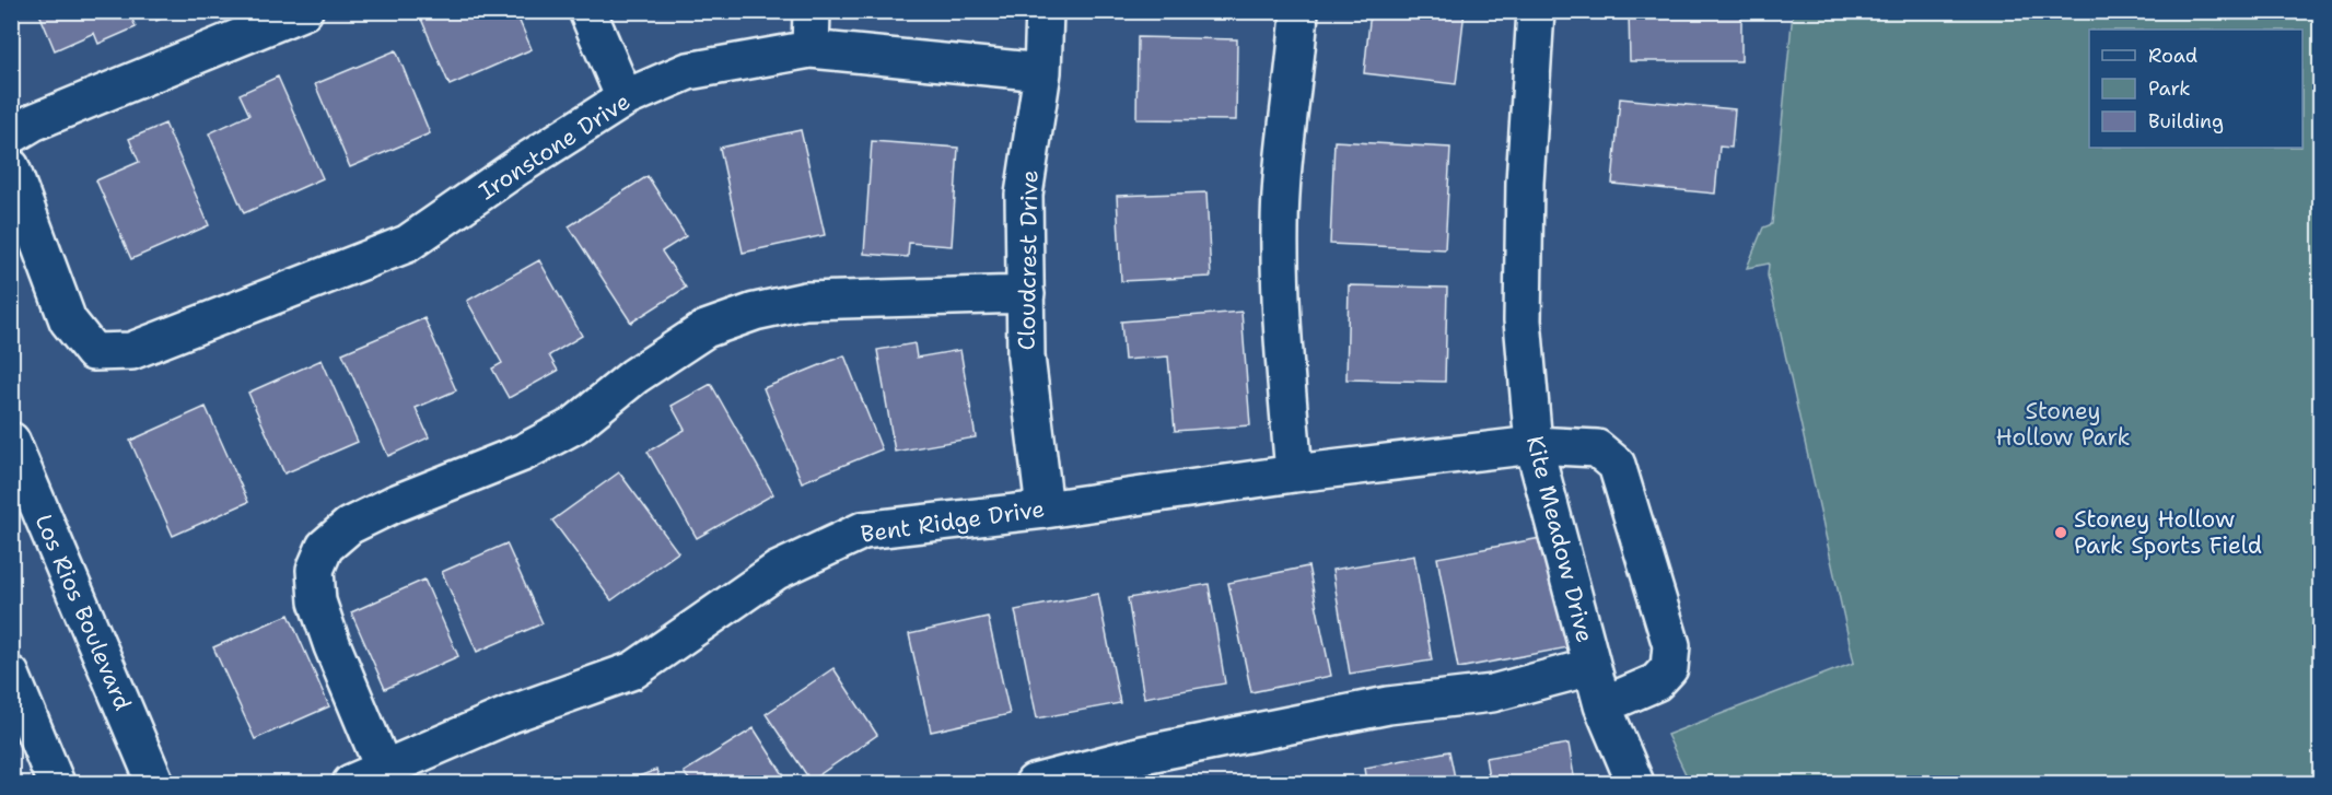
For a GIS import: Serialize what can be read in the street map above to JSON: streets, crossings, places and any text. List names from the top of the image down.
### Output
{
  "streets": {
    "street": [
      "Ironstone Drive",
      "Cloudcrest Drive",
      "Bent Ridge Drive",
      "Kite Meadow Drive",
      "Los Rios Boulevard"
    ]
  },
  "crossings": [
    ["Ironstone Drive", "Cloudcrest Drive"],
    ["Cloudcrest Drive", "Bent Ridge Drive"],
    ["Bent Ridge Drive", "Kite Meadow Drive"]
  ],
  "parks": ["Stoney Hollow Park"],
  "places": ["Stoney Hollow Park Sports Field"],
  "legend": ["Road", "Park", "Building"]
}
